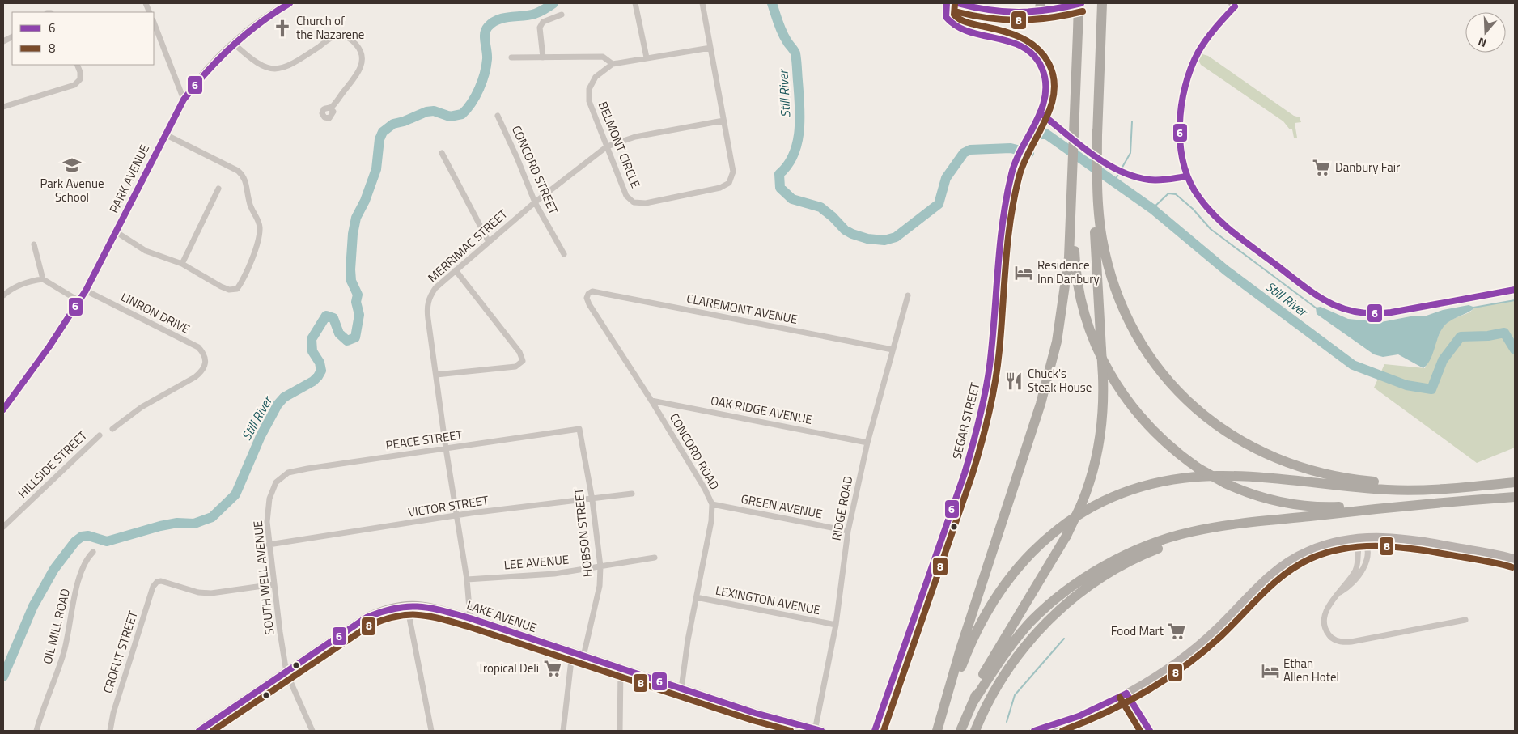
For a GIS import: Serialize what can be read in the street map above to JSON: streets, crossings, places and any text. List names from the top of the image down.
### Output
{
  "streets": {
    "main road": ["PARK AVENUE", "LAKE AVENUE"],
    "street": [
      "BELMONT CIRCLE",
      "CONCORD STREET",
      "MERRIMAC STREET",
      "CLAREMONT AVENUE",
      "LINRON DRIVE",
      "OAK RIDGE AVENUE",
      "SEGAR STREET",
      "PEACE STREET",
      "CONCORD ROAD",
      "HILLSIDE STREET",
      "VICTOR STREET",
      "GREEN AVENUE",
      "RIDGE ROAD",
      "HOBSON STREET",
      "LEE AVENUE",
      "SOUTH WELL AVENUE",
      "LEXINGTON AVENUE",
      "OIL MILL ROAD",
      "CROFUT STREET"
    ]
  },
  "crossings": [
    ["BELMONT CIRCLE", "MERRIMAC STREET"],
    ["CONCORD STREET", "MERRIMAC STREET"],
    ["PARK AVENUE", "LINRON DRIVE"],
    ["MERRIMAC STREET", "PEACE STREET"],
    ["MERRIMAC STREET", "VICTOR STREET"],
    ["MERRIMAC STREET", "LEE AVENUE"],
    ["MERRIMAC STREET", "LAKE AVENUE"],
    ["CLAREMONT AVENUE", "CONCORD ROAD"],
    ["CLAREMONT AVENUE", "RIDGE ROAD"],
    ["OAK RIDGE AVENUE", "CONCORD ROAD"],
    ["OAK RIDGE AVENUE", "RIDGE ROAD"],
    ["PEACE STREET", "HOBSON STREET"],
    ["PEACE STREET", "SOUTH WELL AVENUE"],
    ["CONCORD ROAD", "GREEN AVENUE"],
    ["CONCORD ROAD", "LEXINGTON AVENUE"],
    ["CONCORD ROAD", "LAKE AVENUE"],
    ["VICTOR STREET", "HOBSON STREET"],
    ["VICTOR STREET", "SOUTH WELL AVENUE"],
    ["GREEN AVENUE", "RIDGE ROAD"],
    ["RIDGE ROAD", "LEXINGTON AVENUE"],
    ["RIDGE ROAD", "LAKE AVENUE"],
    ["HOBSON STREET", "LEE AVENUE"],
    ["HOBSON STREET", "LAKE AVENUE"],
    ["SOUTH WELL AVENUE", "LAKE AVENUE"],
    ["SOUTH WELL AVENUE", "CROFUT STREET"]
  ],
  "water": ["Still River"],
  "places": {
    "church": ["Church of the Nazarene"],
    "school or university": ["Park Avenue School"],
    "supermarket": ["Danbury Fair", "Food Mart", "Tropical Deli"],
    "hotel": ["Residence Inn Danbury", "Ethan Allen Hotel"],
    "restaurant": ["Chuck's Steak House"]
  },
  "lines": ["transit line 6", "transit line 8"],
  "legend": ["6", "8"],
  "north": "bottom"
}
